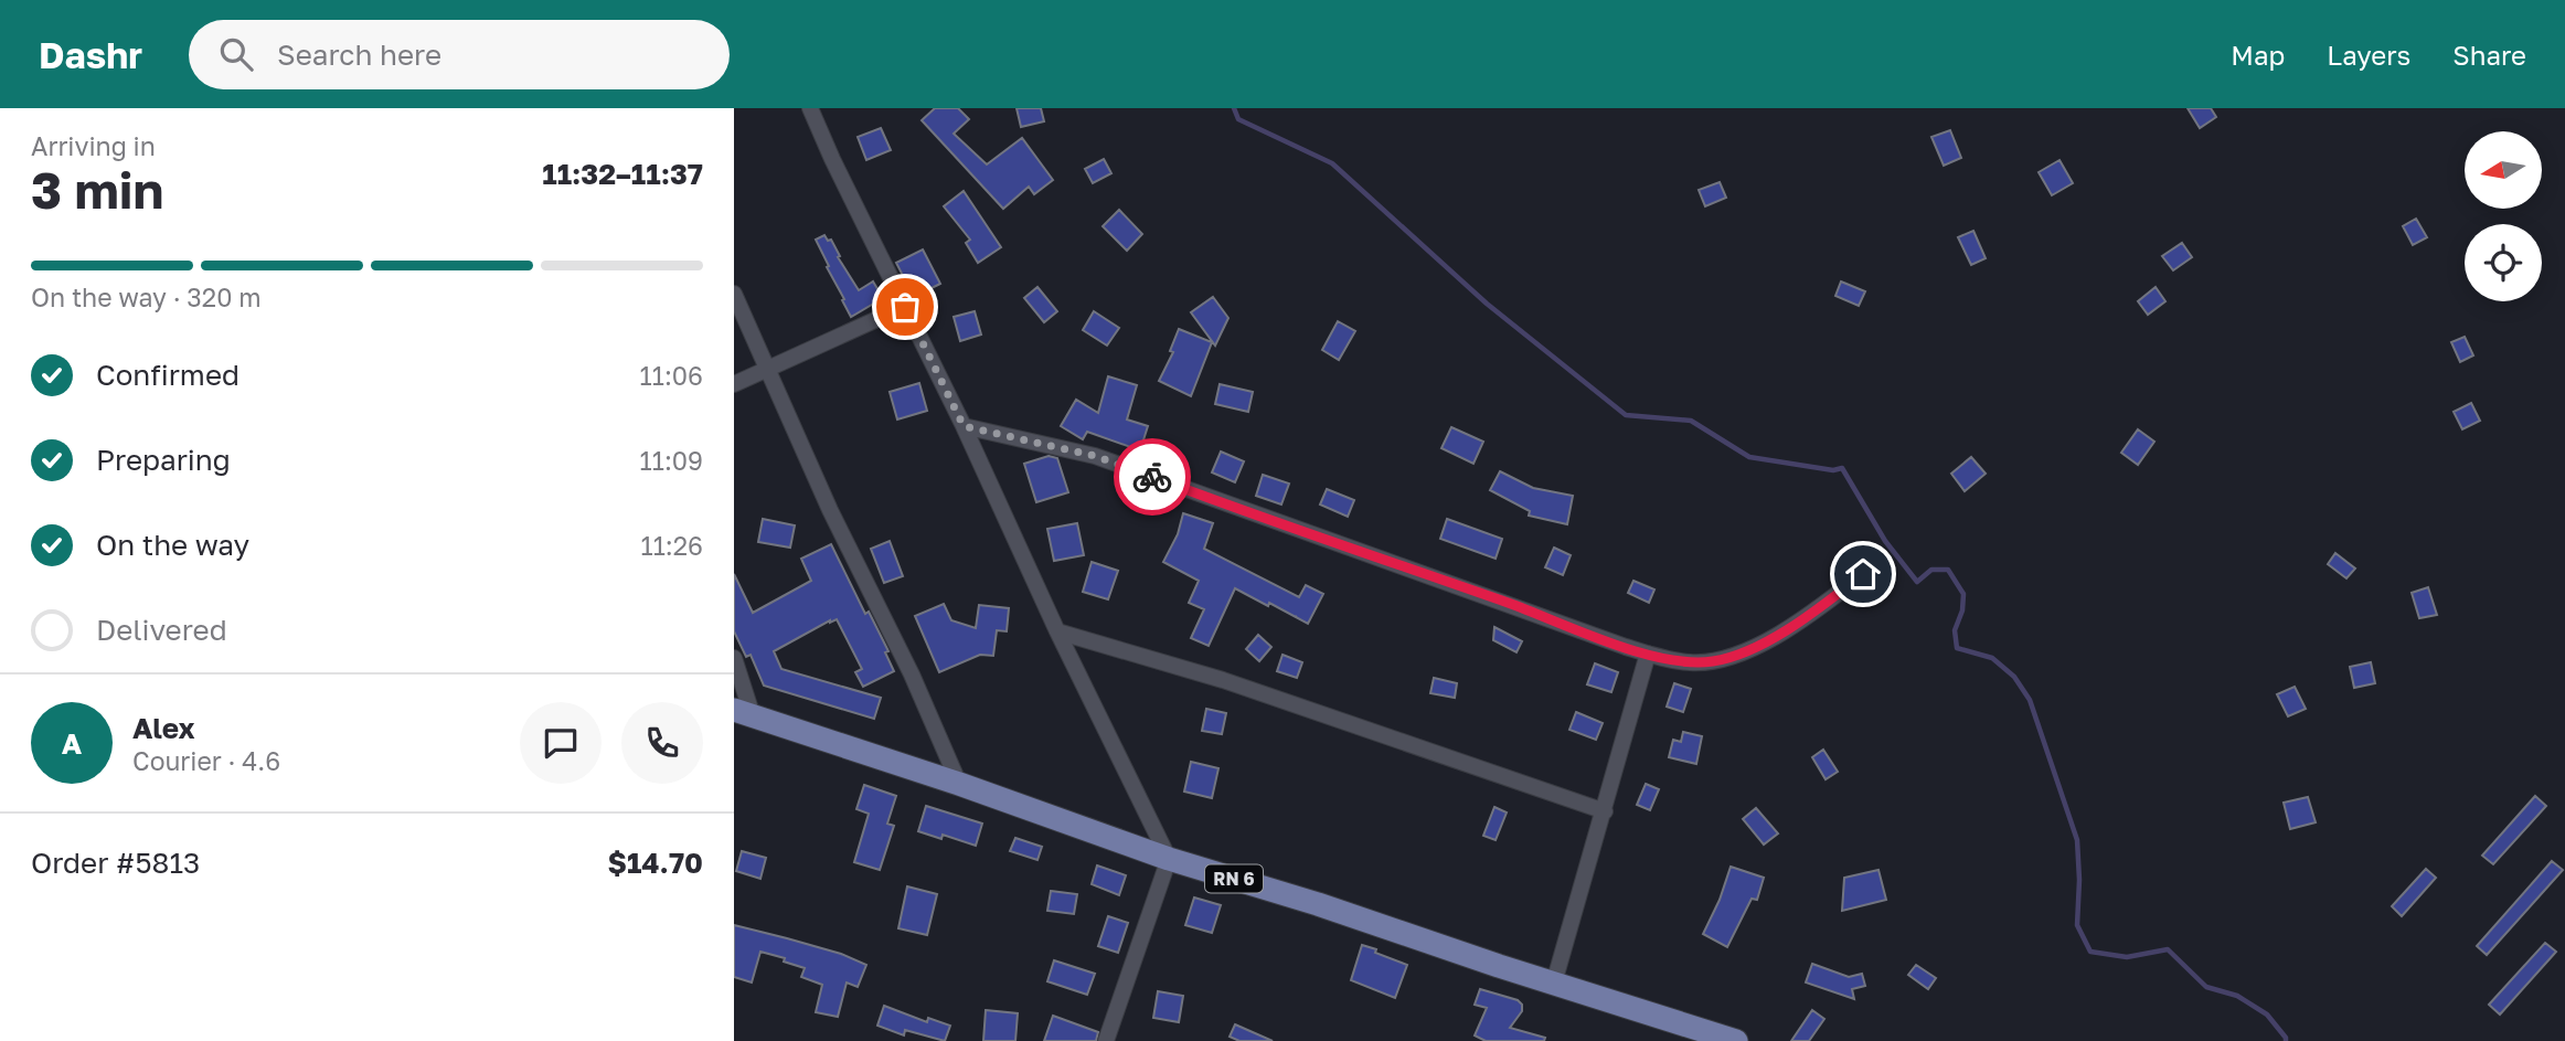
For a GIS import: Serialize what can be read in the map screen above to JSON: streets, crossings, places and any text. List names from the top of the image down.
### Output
{
  "streets": {
    "main road": ["RN 6"]
  },
  "north": "left",
  "page": {
    "header": "Dashr",
    "search": "Search here",
    "nav": ["Map", "Layers", "Share"],
    "heading": ["3 min", "Arriving in", "11:32–11:37"],
    "panel": [
      "Alex",
      "Courier · 4.6",
      "Order #5813",
      "$14.70"
    ],
    "bar": "On the way · 320 m",
    "list": [
      ["Confirmed", "11:06"],
      ["Preparing", "11:09"],
      ["On the way", "11:26"],
      "Delivered"
    ],
    "round": "A"
  }
}
